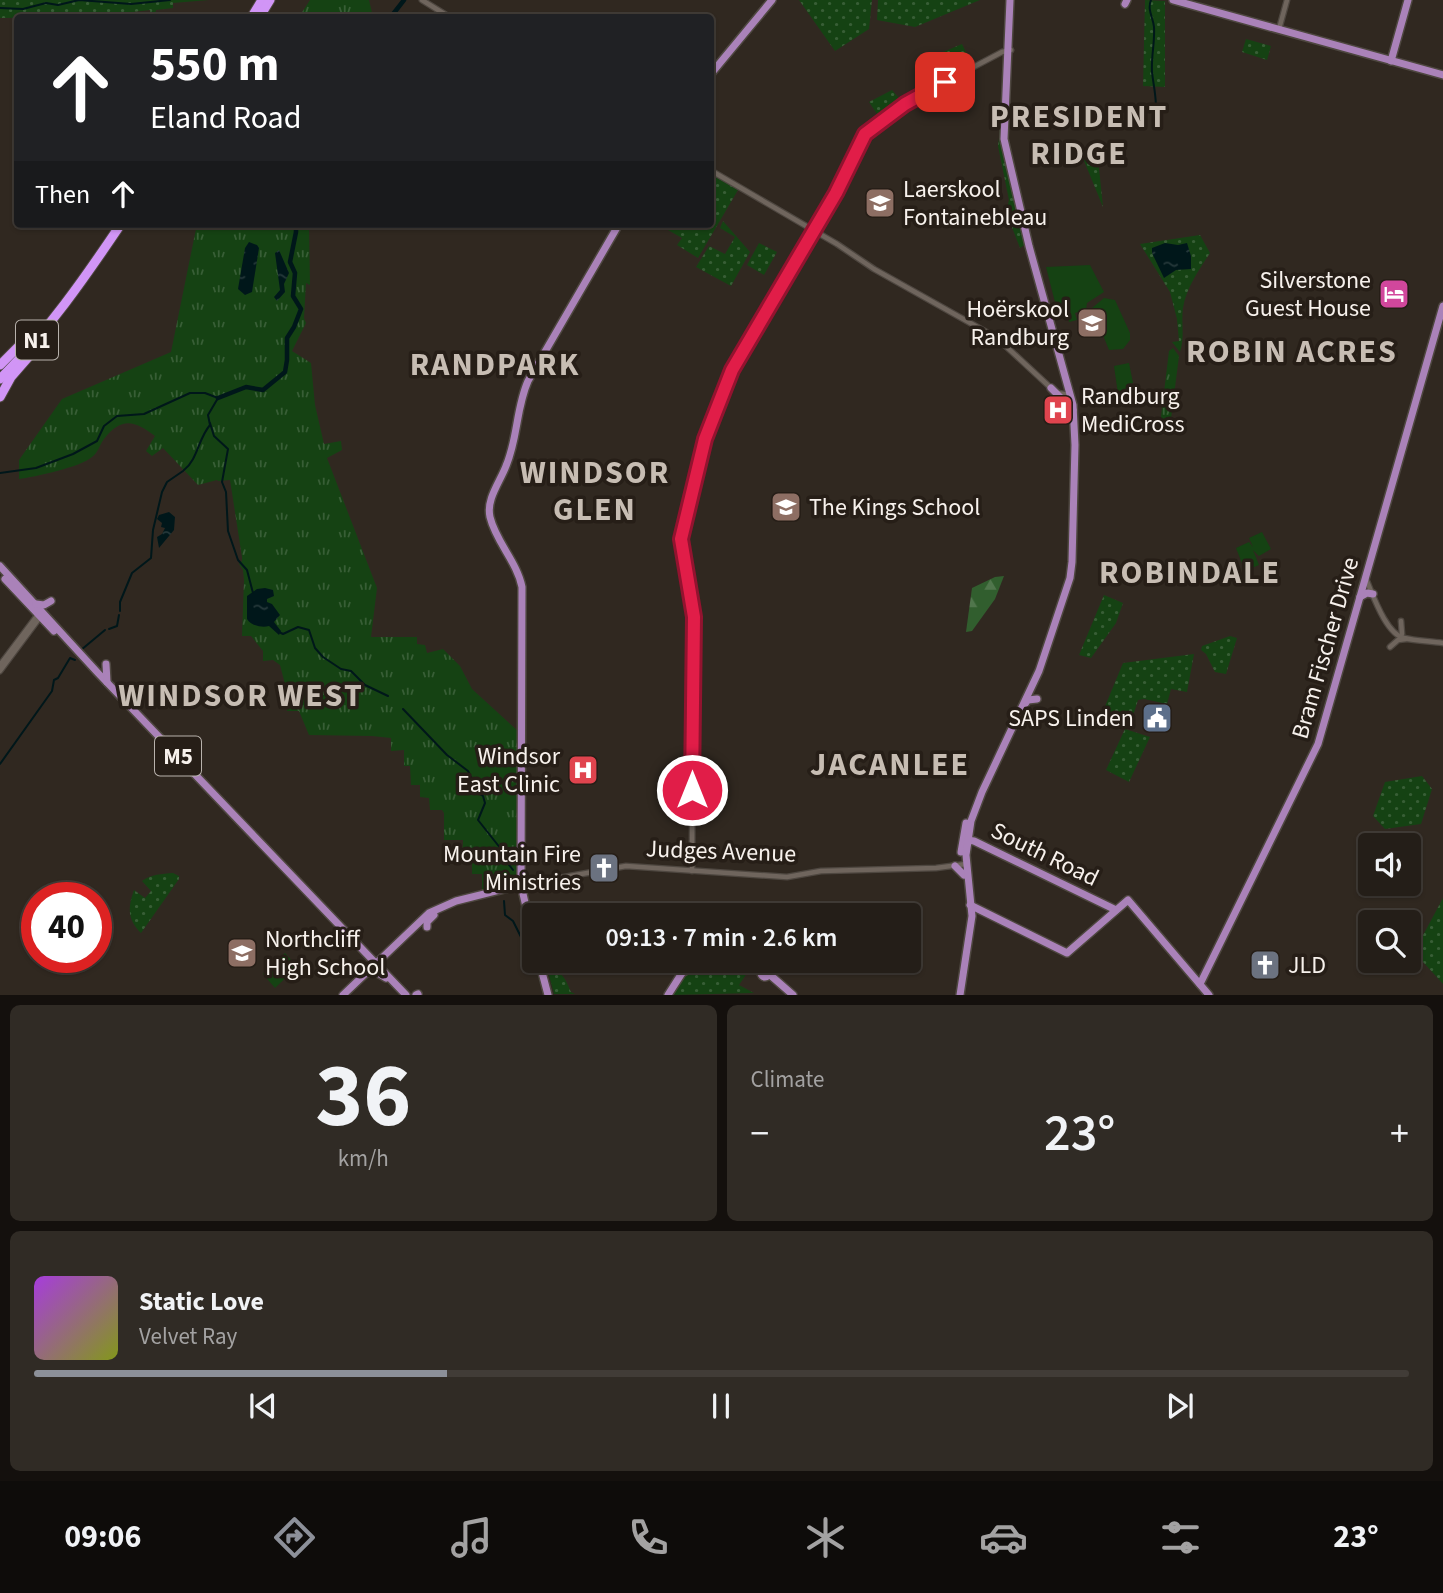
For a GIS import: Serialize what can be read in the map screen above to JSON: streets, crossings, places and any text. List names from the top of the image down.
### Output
{
  "streets": {
    "highway": ["N1"],
    "main road": [
      "Bram Fischer Drive",
      "M5",
      "Judges Avenue",
      "South Road"
    ]
  },
  "crossings": [
    ["M5", "Judges Avenue"]
  ],
  "districts": [
    "PRESIDENT RIDGE",
    "ROBIN ACRES",
    "RANDPARK",
    "WINDSOR GLEN",
    "ROBINDALE",
    "WINDSOR WEST",
    "JACANLEE"
  ],
  "places": {
    "school or university": [
      "Laerskool Fontainebleau",
      "Hoërskool Randburg",
      "The Kings School",
      "Northcliff High School"
    ],
    "hotel": ["Silverstone Guest House"],
    "hospital": ["Randburg MediCross", "Windsor East Clinic"],
    "public building": ["SAPS Linden"],
    "church": ["Mountain Fire Ministries", "JLD"]
  },
  "page": {
    "turn": ["550 m", "Eland Road"],
    "then": "Then",
    "limit": "40",
    "trip": "09:13 · 7 min · 2.6 km",
    "tile": [
      ["36", "km/h"],
      "Climate"
    ],
    "heat": ["−", "23°", "+"],
    "song": ["Static Love", "Velvet Ray"],
    "tabs": ["09:06", "23°"]
  }
}
